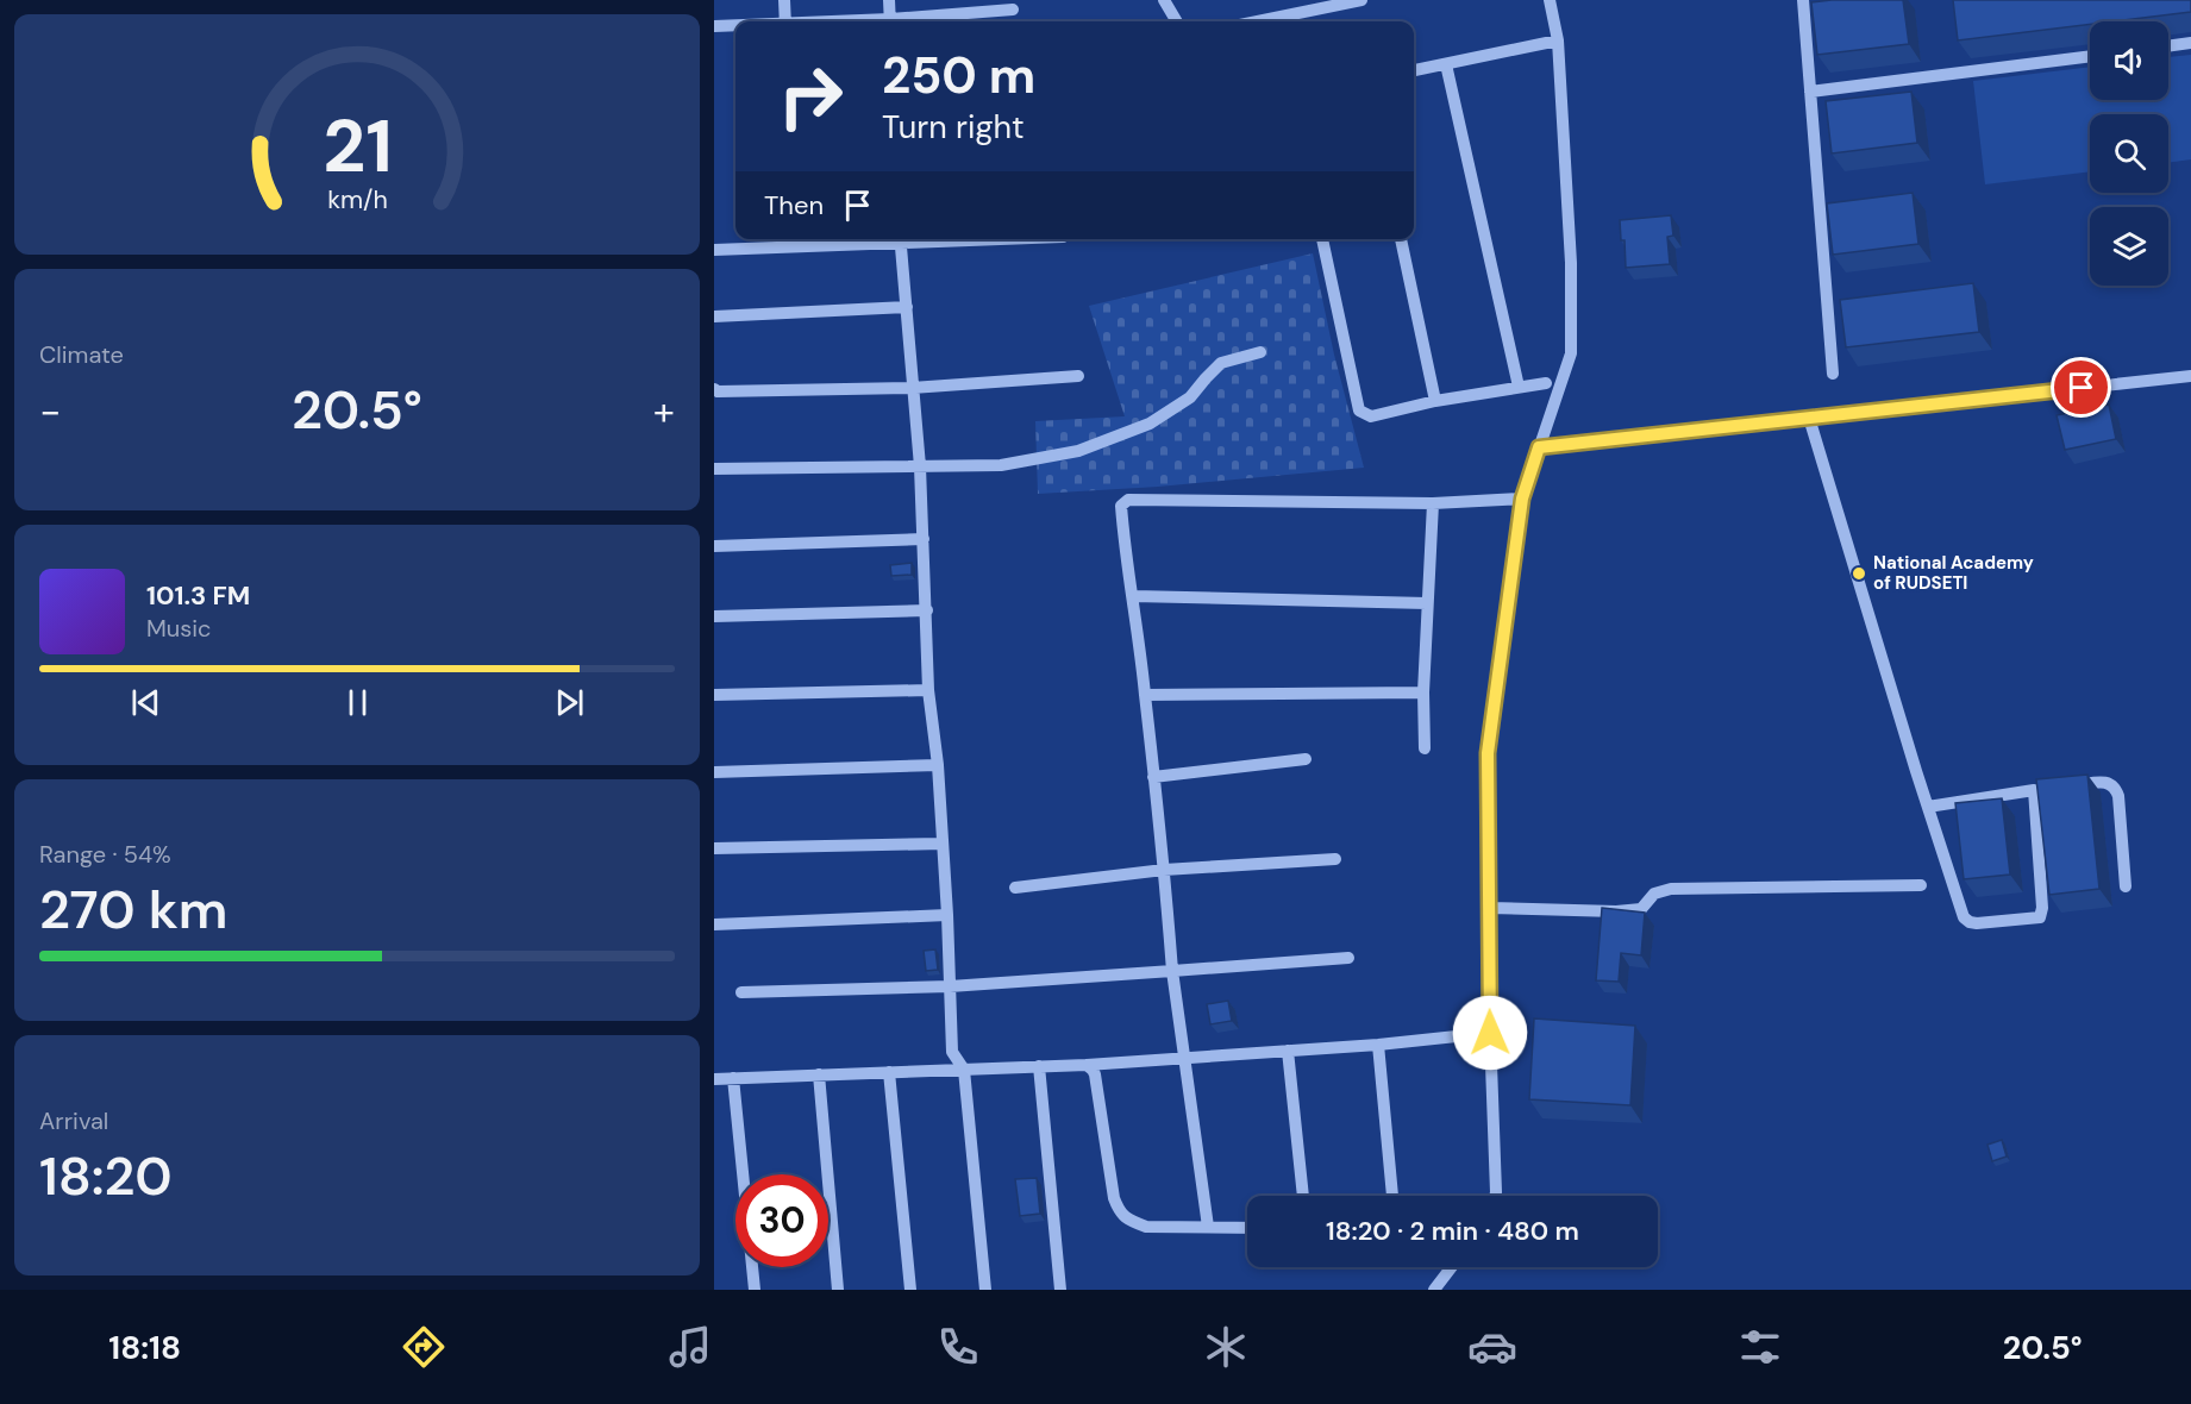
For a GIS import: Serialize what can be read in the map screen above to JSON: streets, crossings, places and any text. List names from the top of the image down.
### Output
{
  "places": ["National Academy of RUDSETI"],
  "page": {
    "turn": ["250 m", "Turn right"],
    "then": "Then",
    "tile": [
      "Climate",
      ["Range · 54%", "270 km"],
      ["Arrival", "18:20"]
    ],
    "heat": ["−", "20.5°", "+"],
    "song": ["101.3 FM", "Music"],
    "limit": "30",
    "trip": "18:20 · 2 min · 480 m",
    "tabs": ["18:18", "20.5°"],
    "gauge": ["21", "km/h"]
  }
}
